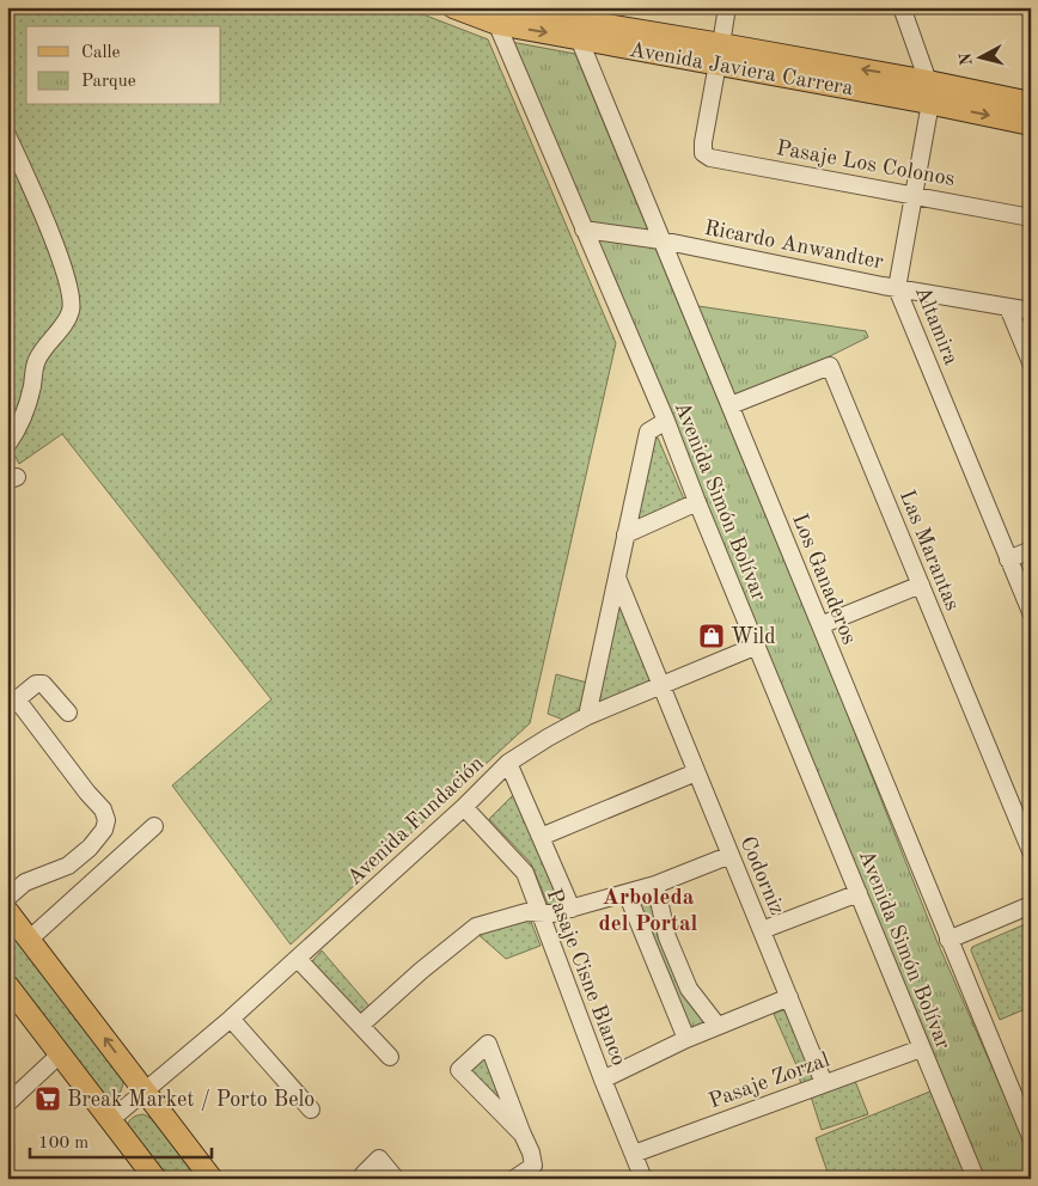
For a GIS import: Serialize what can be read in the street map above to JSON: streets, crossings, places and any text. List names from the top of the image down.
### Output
{
  "streets": {
    "main road": ["Avenida Javiera Carrera"],
    "street": [
      "Pasaje Los Colonos",
      "Ricardo Anwandter",
      "Altamira",
      "Avenida Simón Bolívar",
      "Las Marantas",
      "Los Ganaderos",
      "Avenida Fundación",
      "Codorniz",
      "Pasaje Cisne Blanco",
      "Pasaje Zorzal"
    ]
  },
  "crossings": [
    ["Avenida Javiera Carrera", "Pasaje Los Colonos"],
    ["Avenida Javiera Carrera", "Altamira"],
    ["Avenida Javiera Carrera", "Avenida Simón Bolívar"],
    ["Avenida Javiera Carrera", "Los Ganaderos"],
    ["Pasaje Los Colonos", "Altamira"],
    ["Ricardo Anwandter", "Altamira"],
    ["Ricardo Anwandter", "Avenida Simón Bolívar"],
    ["Ricardo Anwandter", "Los Ganaderos"],
    ["Avenida Simón Bolívar", "Avenida Fundación"],
    ["Avenida Simón Bolívar", "Pasaje Zorzal"],
    ["Las Marantas", "Los Ganaderos"],
    ["Avenida Fundación", "Codorniz"],
    ["Avenida Fundación", "Pasaje Cisne Blanco"],
    ["Codorniz", "Pasaje Zorzal"],
    ["Pasaje Cisne Blanco", "Pasaje Zorzal"]
  ],
  "districts": ["Arboleda del Portal"],
  "places": {
    "shop": ["Wild"],
    "supermarket": ["Break Market / Porto Belo"]
  },
  "legend": ["Calle", "Parque"],
  "scale_bar": "100 m",
  "north": "left"
}
